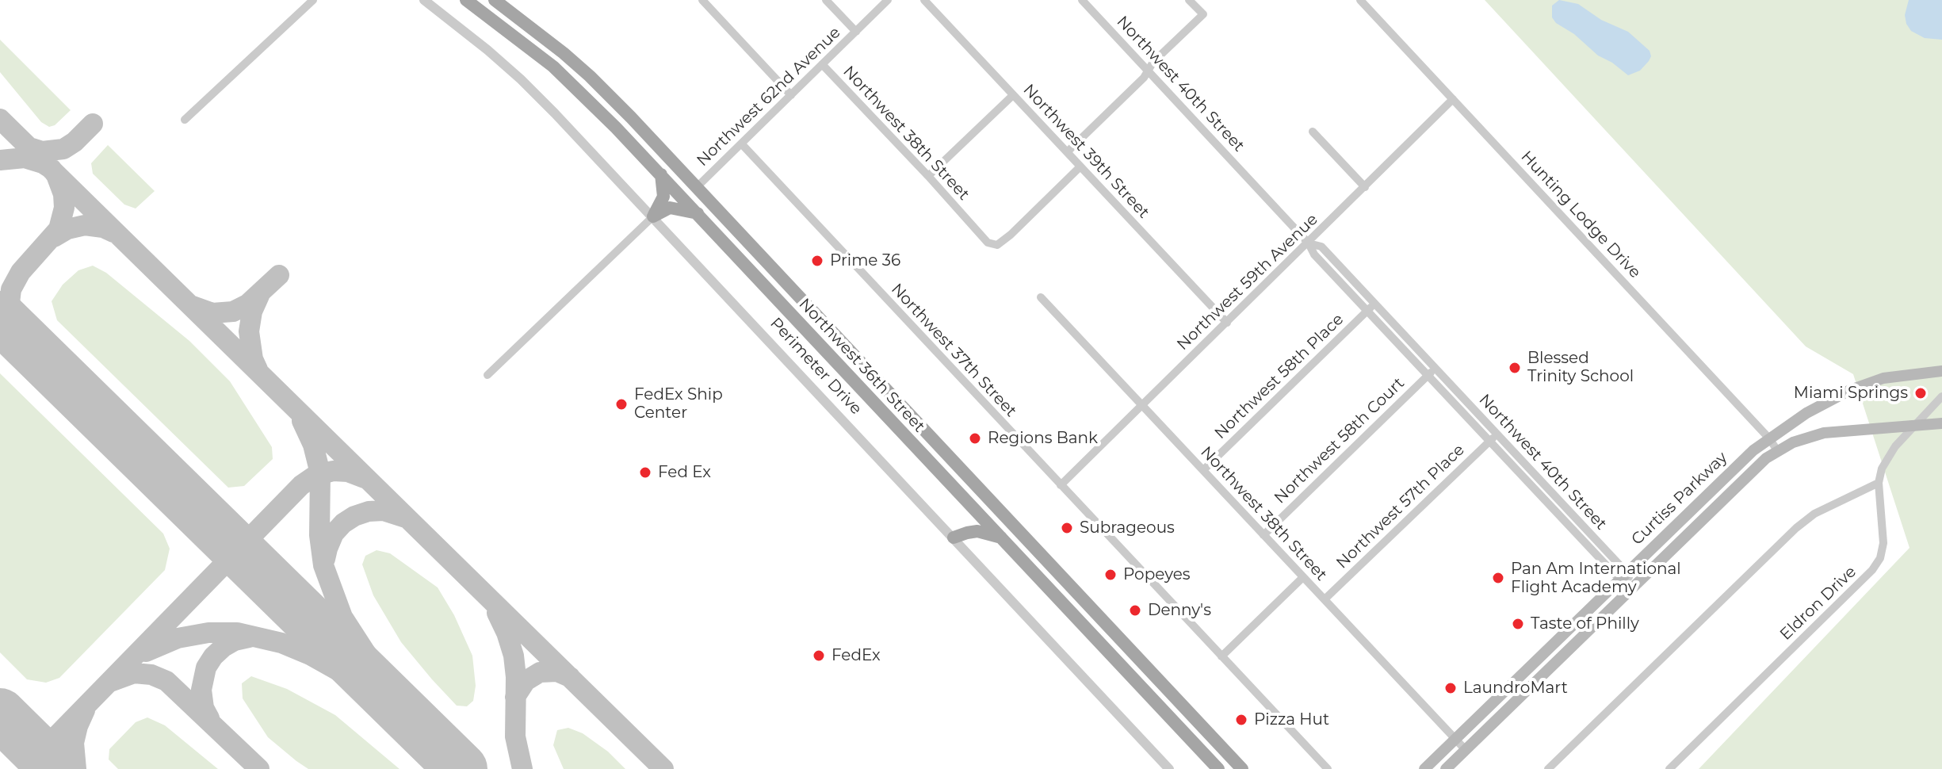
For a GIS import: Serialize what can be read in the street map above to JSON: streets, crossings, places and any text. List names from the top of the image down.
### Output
{
  "streets": {
    "main road": ["Northwest 36th Street", "Curtiss Parkway"],
    "street": [
      "Northwest 40th Street",
      "Northwest 62nd Avenue",
      "Northwest 38th Street",
      "Northwest 39th Street",
      "Hunting Lodge Drive",
      "Northwest 59th Avenue",
      "Northwest 37th Street",
      "Perimeter Drive",
      "Northwest 58th Place",
      "Northwest 58th Court",
      "Northwest 57th Place",
      "Eldron Drive"
    ]
  },
  "crossings": [
    ["Northwest 40th Street", "Northwest 59th Avenue"],
    ["Northwest 40th Street", "Northwest 58th Place"],
    ["Northwest 40th Street", "Northwest 58th Court"],
    ["Northwest 40th Street", "Curtiss Parkway"],
    ["Northwest 40th Street", "Northwest 57th Place"],
    ["Northwest 62nd Avenue", "Northwest 38th Street"],
    ["Northwest 62nd Avenue", "Northwest 37th Street"],
    ["Northwest 62nd Avenue", "Northwest 36th Street"],
    ["Northwest 38th Street", "Northwest 39th Street"],
    ["Northwest 38th Street", "Northwest 59th Avenue"],
    ["Northwest 38th Street", "Northwest 58th Place"],
    ["Northwest 38th Street", "Northwest 58th Court"],
    ["Northwest 38th Street", "Curtiss Parkway"],
    ["Northwest 38th Street", "Northwest 57th Place"],
    ["Northwest 39th Street", "Northwest 59th Avenue"],
    ["Hunting Lodge Drive", "Northwest 59th Avenue"],
    ["Hunting Lodge Drive", "Curtiss Parkway"],
    ["Northwest 59th Avenue", "Northwest 37th Street"],
    ["Curtiss Parkway", "Eldron Drive"]
  ],
  "places": [
    "Prime 36",
    "Blessed Trinity School",
    "Miami Springs",
    "FedEx Ship Center",
    "Regions Bank",
    "Fed Ex",
    "Subrageous",
    "Popeyes",
    "Pan Am International Flight Academy",
    "Denny's",
    "Taste of Philly",
    "FedEx",
    "LaundroMart",
    "Pizza Hut"
  ]
}
